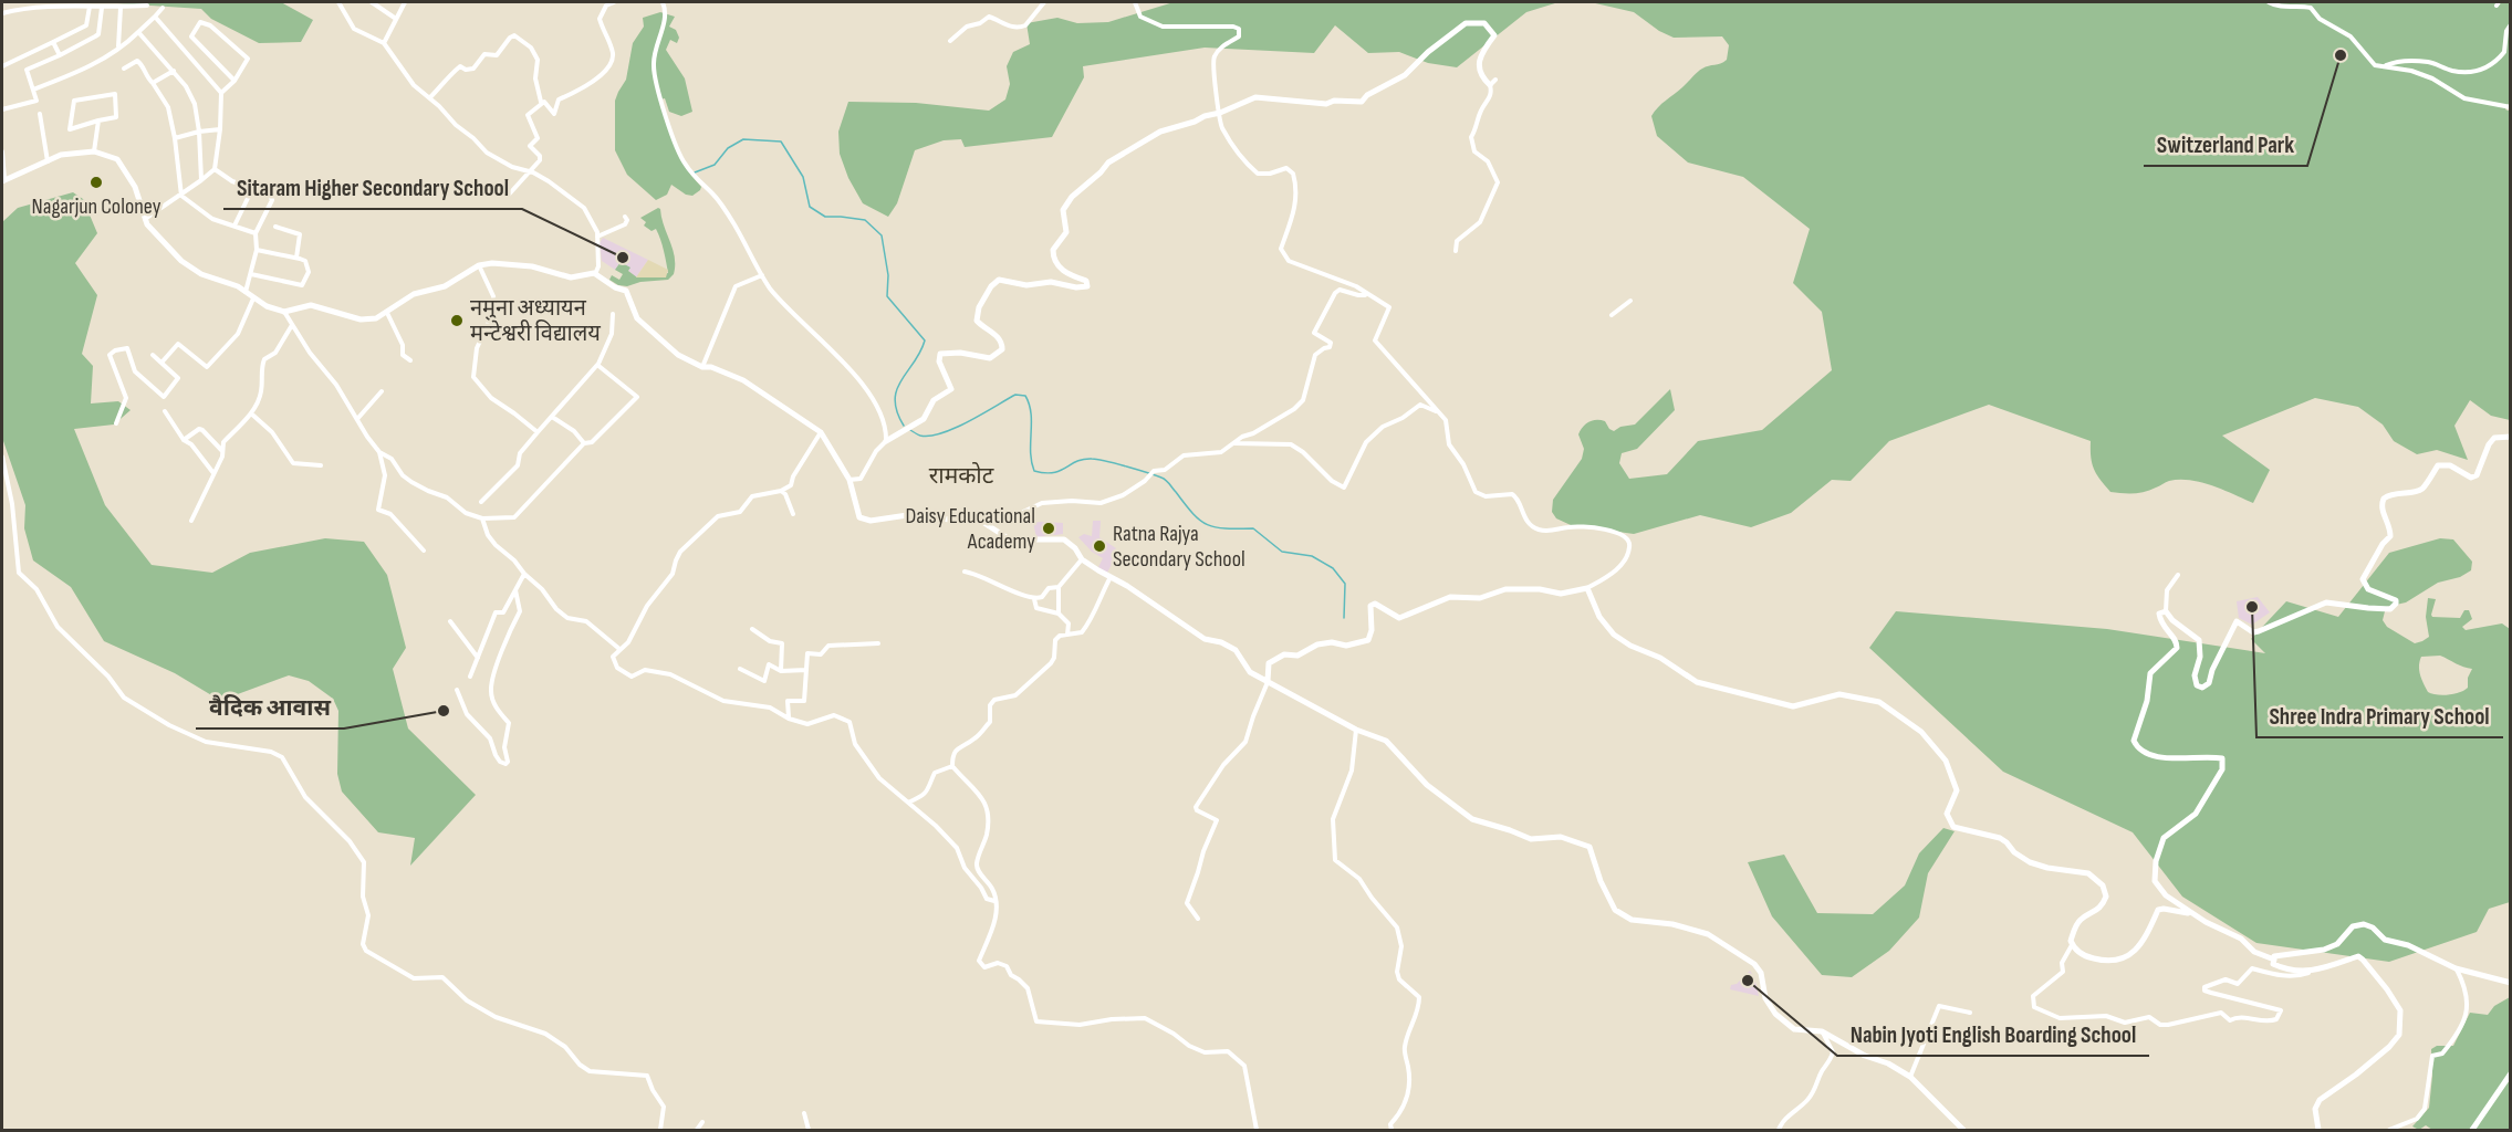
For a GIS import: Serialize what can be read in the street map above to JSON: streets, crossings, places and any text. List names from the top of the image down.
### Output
{
  "districts": ["रामकोट"],
  "places": [
    "Switzerland Park",
    "Nagarjun Coloney",
    "Sitaram Higher Secondary School",
    "नमुना अध्यायन मन्टेश्वरी विद्यालय",
    "Daisy Educational Academy",
    "Ratna Rajya Secondary School",
    "Shree Indra Primary School",
    "वैदिक आवास",
    "Nabin Jyoti English Boarding School"
  ]
}
